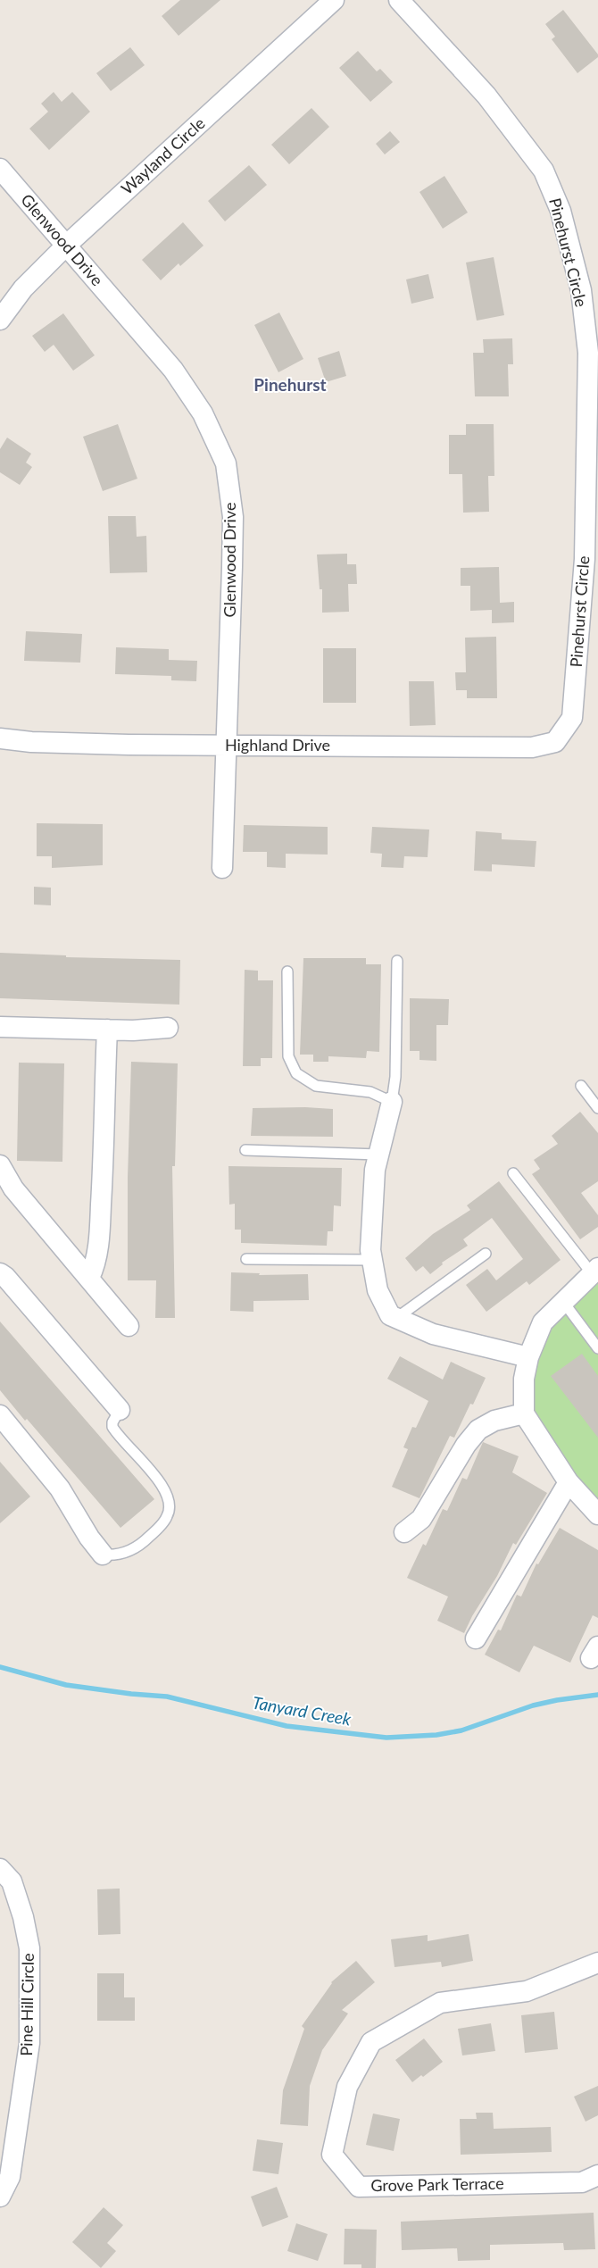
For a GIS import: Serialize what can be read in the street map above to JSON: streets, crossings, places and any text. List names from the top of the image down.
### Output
{
  "streets": {
    "street": [
      "Wayland Circle",
      "Glenwood Drive",
      "Pinehurst Circle",
      "Highland Drive",
      "Pine Hill Circle",
      "Grove Park Terrace"
    ]
  },
  "crossings": [
    ["Wayland Circle", "Glenwood Drive"],
    ["Glenwood Drive", "Highland Drive"],
    ["Pinehurst Circle", "Highland Drive"]
  ],
  "districts": ["Pinehurst"],
  "water": ["Tanyard Creek"]
}
